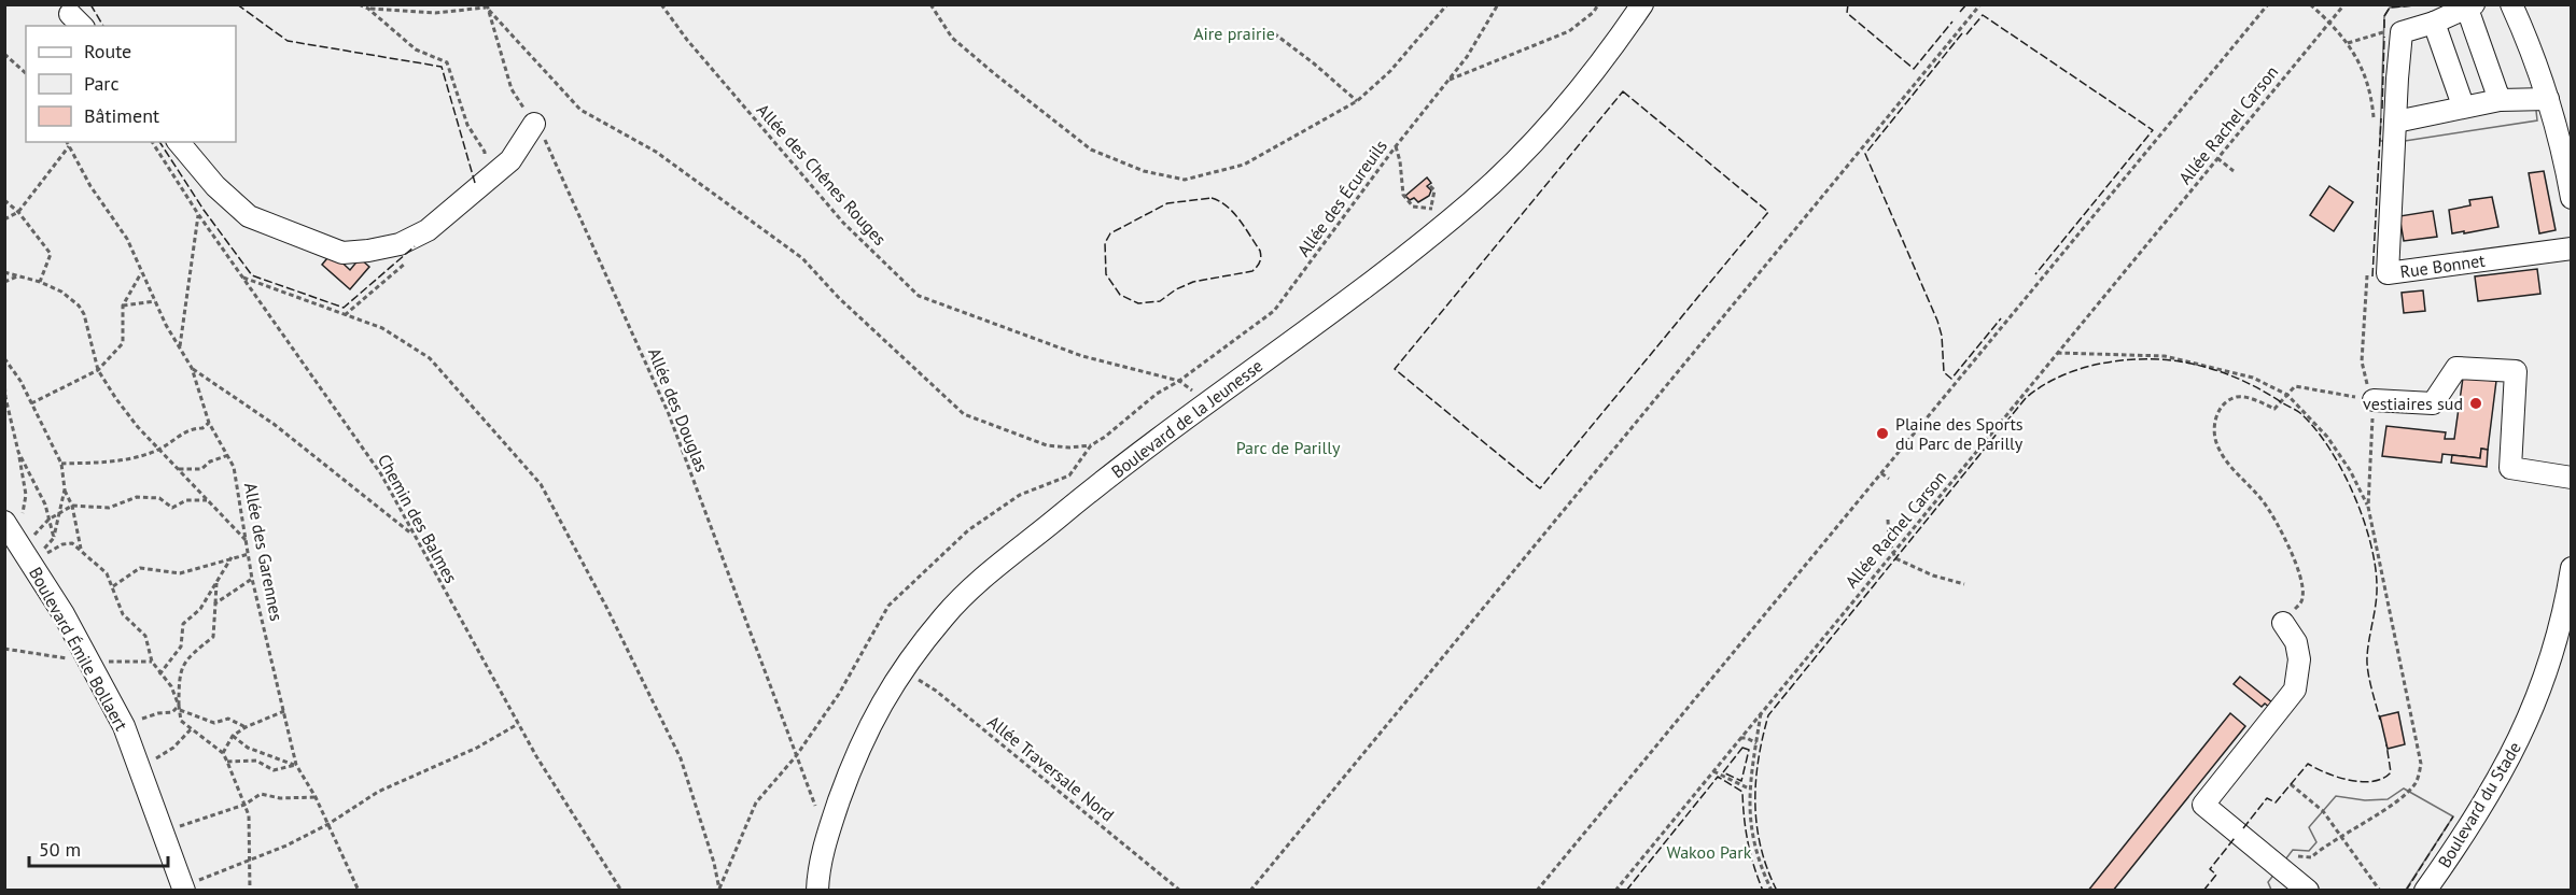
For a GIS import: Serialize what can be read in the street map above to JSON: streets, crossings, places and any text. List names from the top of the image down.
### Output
{
  "streets": {
    "street": [
      "Rue Bonnet",
      "Boulevard de la Jeunesse",
      "Boulevard Émile Bollaert",
      "Boulevard du Stade"
    ],
    "path": [
      "Allée Rachel Carson",
      "Allée des Chênes Rouges",
      "Allée des Écureuils",
      "Allée des Douglas",
      "Chemin des Balmes",
      "Allée des Garennes",
      "Allée Traversale Nord"
    ]
  },
  "crossings": [
    ["Allée des Chênes Rouges", "Allée des Écureuils"],
    ["Allée des Chênes Rouges", "Boulevard de la Jeunesse"],
    ["Allée des Douglas", "Boulevard de la Jeunesse"],
    ["Boulevard de la Jeunesse", "Allée Traversale Nord"]
  ],
  "parks": ["Aire prairie", "Parc de Parilly", "Wakoo Park"],
  "places": ["vestiaires sud", "Plaine des Sports du Parc de Parilly"],
  "legend": ["Route", "Parc", "Bâtiment"],
  "scale_bar": "50 m"
}
